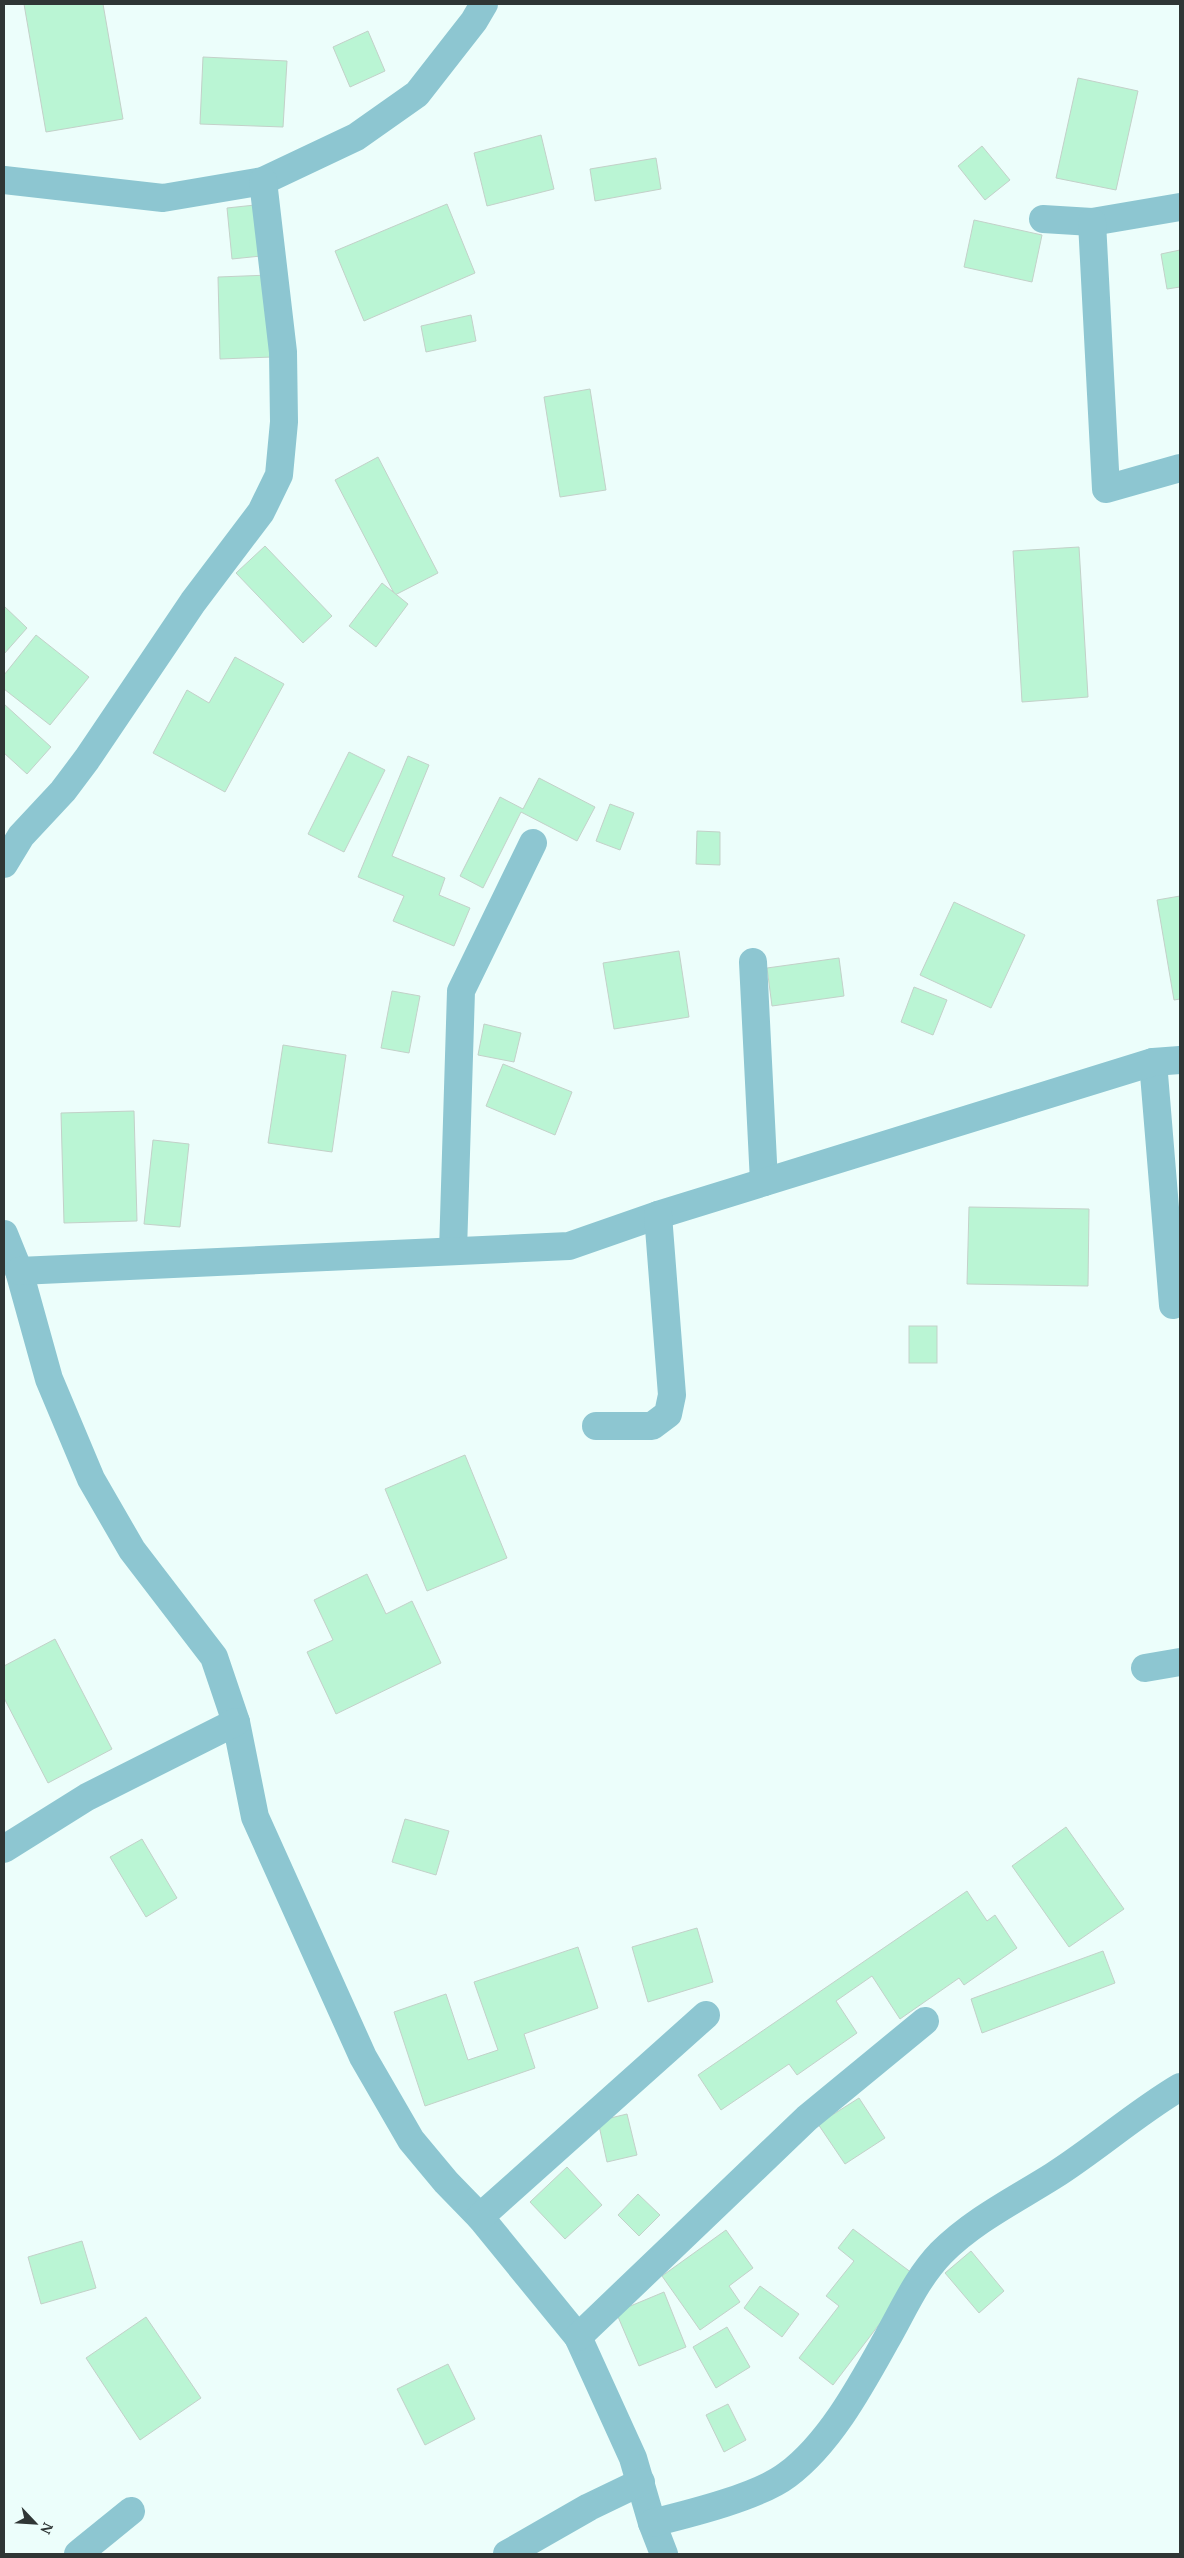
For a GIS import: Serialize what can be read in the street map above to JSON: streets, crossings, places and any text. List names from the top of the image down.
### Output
{
  "north": "bottom right"
}
